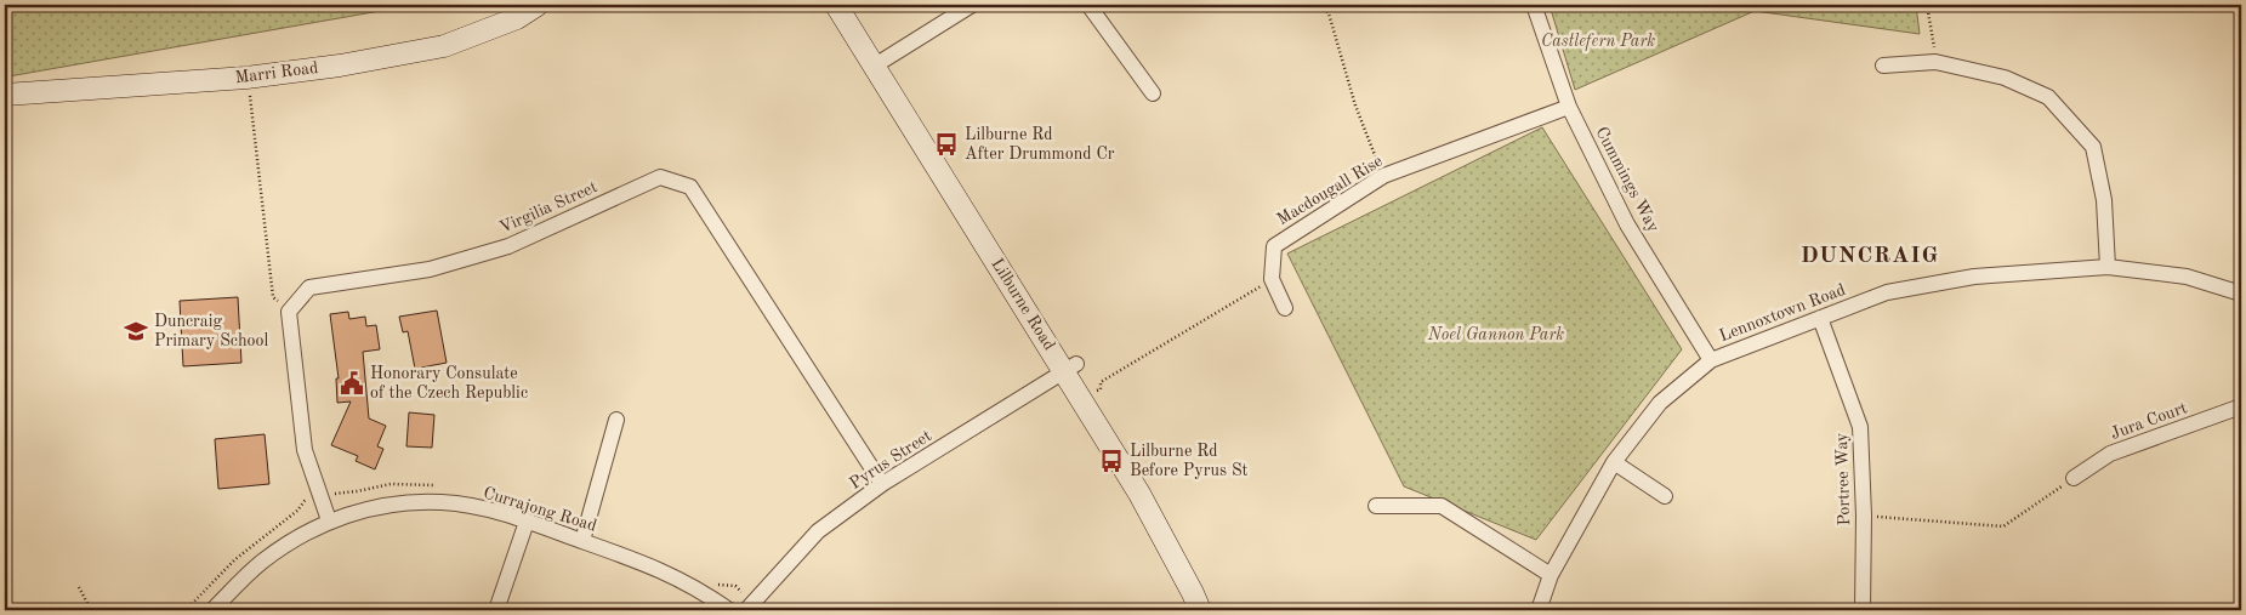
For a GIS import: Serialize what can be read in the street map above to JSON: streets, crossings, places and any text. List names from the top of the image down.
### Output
{
  "streets": {
    "street": [
      "Marri Road",
      "Cummings Way",
      "Macdougall Rise",
      "Virgilia Street",
      "Lilburne Road",
      "Lennoxtown Road",
      "Jura Court",
      "Pyrus Street",
      "Portree Way",
      "Currajong Road"
    ]
  },
  "crossings": [
    ["Cummings Way", "Macdougall Rise"],
    ["Cummings Way", "Lennoxtown Road"],
    ["Virgilia Street", "Pyrus Street"],
    ["Lilburne Road", "Pyrus Street"],
    ["Lennoxtown Road", "Portree Way"]
  ],
  "districts": ["DUNCRAIG"],
  "parks": ["Castlefern Park", "Noel Gannon Park"],
  "places": {
    "bus stop": ["Lilburne Rd After Drummond Cr", "Lilburne Rd Before Pyrus St"],
    "school or university": ["Duncraig Primary School"],
    "public building": ["Honorary Consulate of the Czech Republic"]
  }
}
